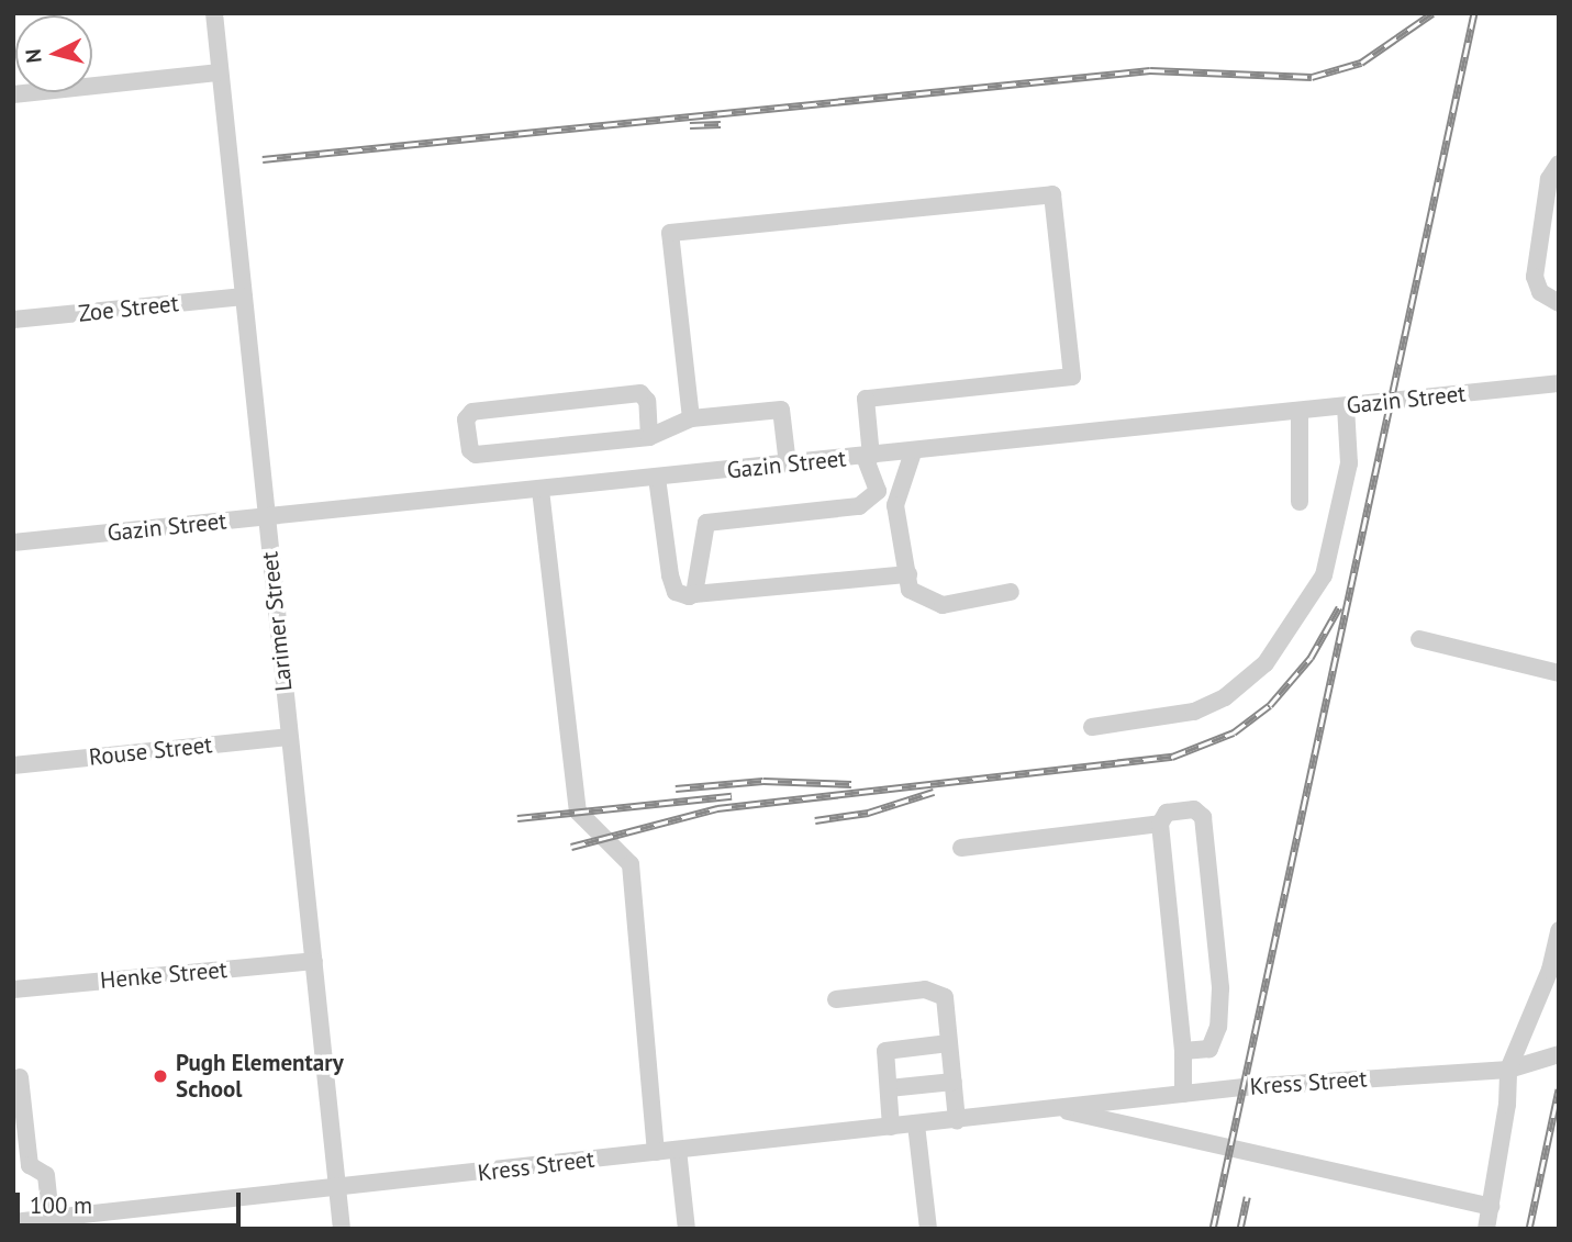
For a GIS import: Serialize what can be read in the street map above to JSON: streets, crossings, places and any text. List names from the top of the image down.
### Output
{
  "streets": {
    "street": [
      "Zoe Street",
      "Gazin Street",
      "Larimer Street",
      "Rouse Street",
      "Henke Street",
      "Kress Street"
    ]
  },
  "crossings": [
    ["Zoe Street", "Larimer Street"],
    ["Gazin Street", "Larimer Street"],
    ["Larimer Street", "Rouse Street"],
    ["Larimer Street", "Henke Street"],
    ["Larimer Street", "Kress Street"]
  ],
  "places": ["Pugh Elementary School"],
  "scale_bar": "100 m",
  "north": "left"
}
